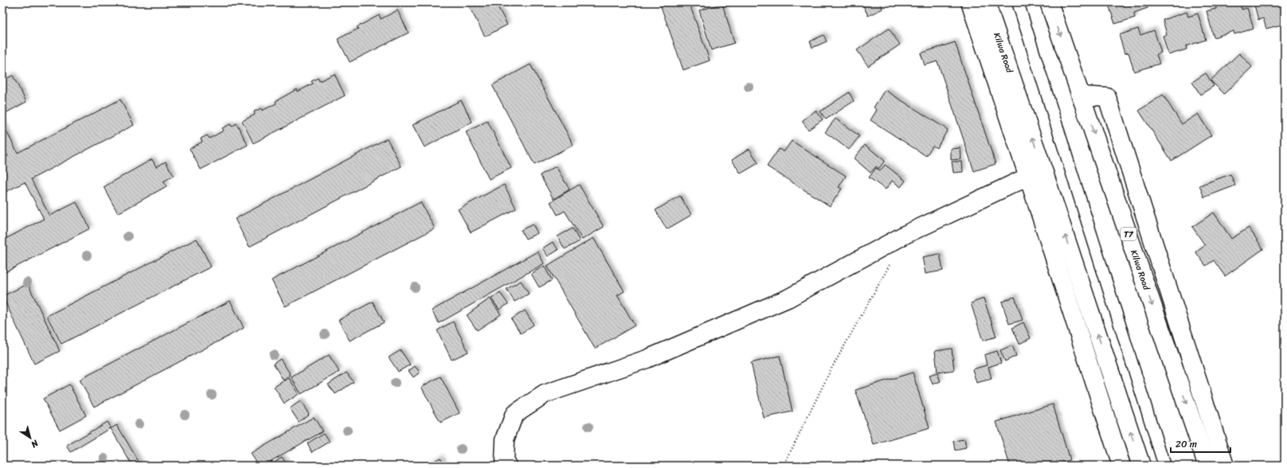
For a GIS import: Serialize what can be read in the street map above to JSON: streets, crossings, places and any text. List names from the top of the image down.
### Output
{
  "streets": {
    "main road": ["Kilwa Road", "T7"]
  },
  "scale_bar": "20 m",
  "north": "bottom right"
}
